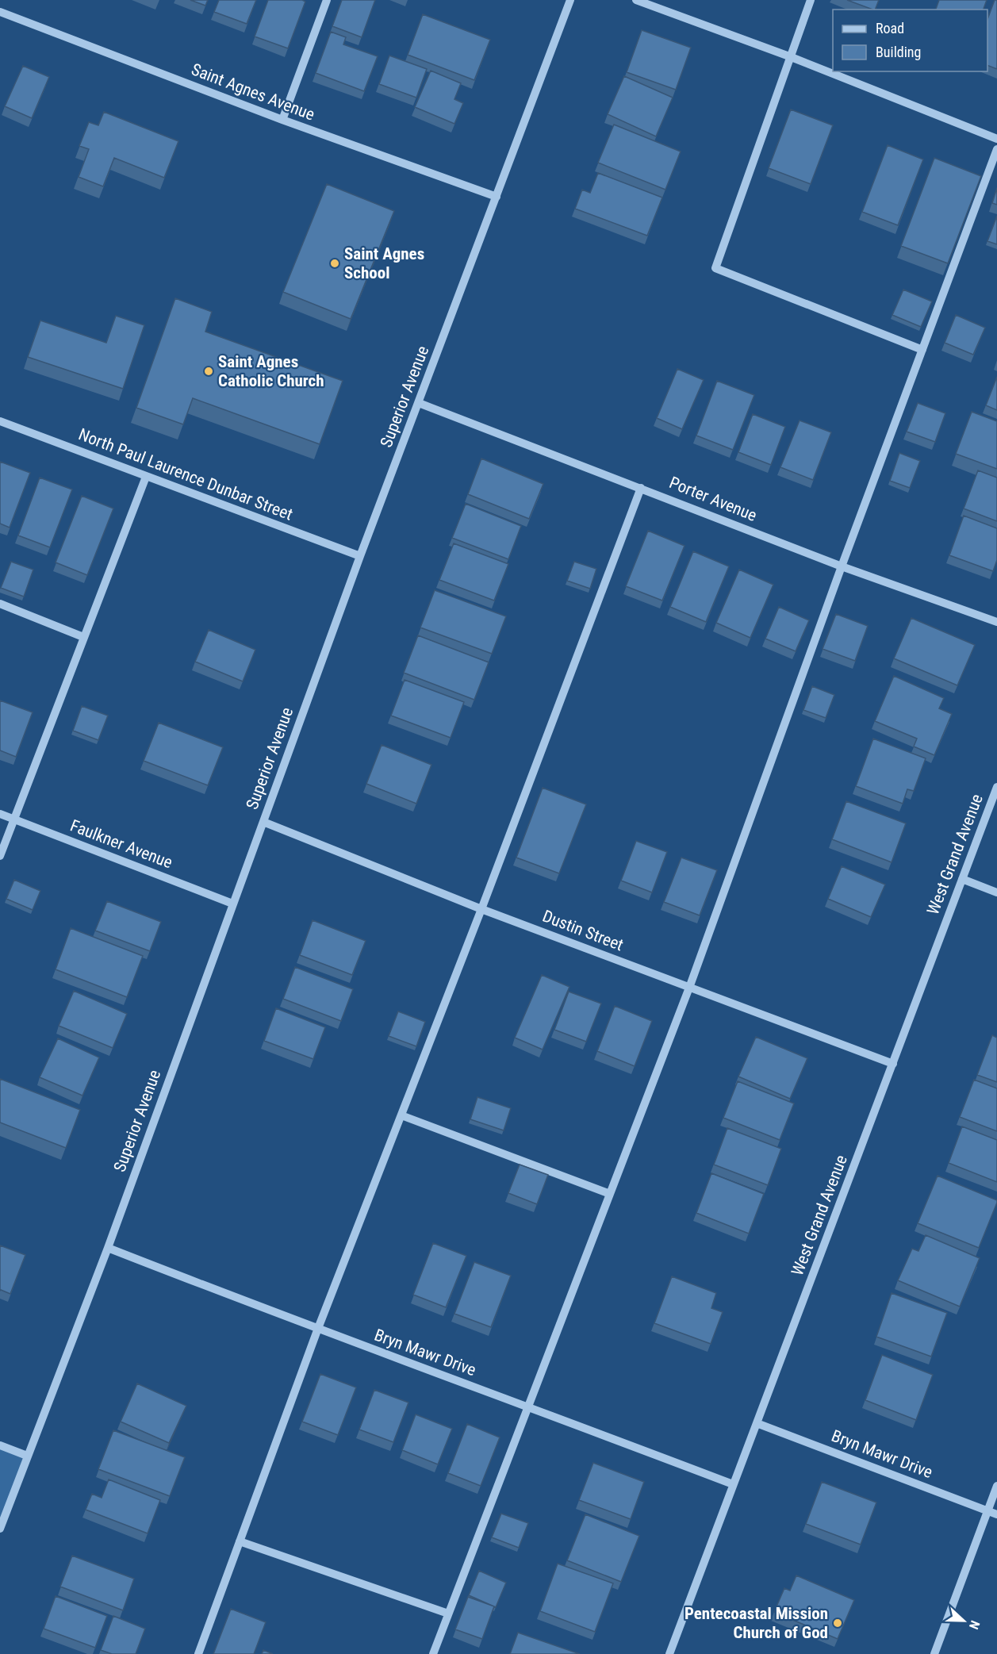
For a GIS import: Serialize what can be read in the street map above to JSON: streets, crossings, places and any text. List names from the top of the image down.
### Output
{
  "streets": {
    "street": [
      "Saint Agnes Avenue",
      "Superior Avenue",
      "North Paul Laurence Dunbar Street",
      "Porter Avenue",
      "Faulkner Avenue",
      "West Grand Avenue",
      "Dustin Street",
      "Bryn Mawr Drive"
    ]
  },
  "crossings": [
    ["Saint Agnes Avenue", "Superior Avenue"],
    ["Superior Avenue", "North Paul Laurence Dunbar Street"],
    ["Superior Avenue", "Porter Avenue"],
    ["Superior Avenue", "Faulkner Avenue"],
    ["Superior Avenue", "Dustin Street"],
    ["Superior Avenue", "Bryn Mawr Drive"],
    ["West Grand Avenue", "Dustin Street"],
    ["West Grand Avenue", "Bryn Mawr Drive"]
  ],
  "places": ["Saint Agnes School", "Saint Agnes Catholic Church", "Pentecoastal Mission Church of God"],
  "legend": ["Road", "Building"],
  "north": "right"
}
